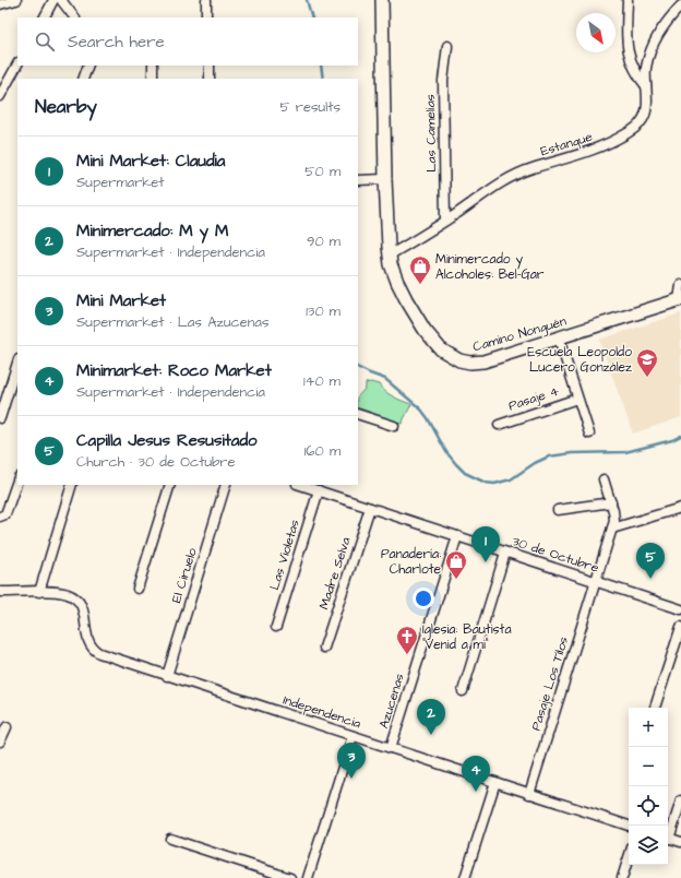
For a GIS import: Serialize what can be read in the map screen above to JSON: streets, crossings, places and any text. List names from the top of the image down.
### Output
{
  "streets": {
    "main road": ["Camino Nonguén"],
    "street": [
      "Las Camelias",
      "Estanque",
      "Pasaje 4",
      "Las Violetas",
      "30 de Octubre",
      "Madre Selva",
      "El Ciruelo",
      "Pasaje Los Tilos",
      "Azucenas",
      "Independencia"
    ]
  },
  "crossings": [
    ["Las Camelias", "Estanque"],
    ["Estanque", "Camino Nonguén"],
    ["Las Violetas", "30 de Octubre"],
    ["30 de Octubre", "Madre Selva"],
    ["30 de Octubre", "Pasaje Los Tilos"],
    ["30 de Octubre", "Azucenas"],
    ["El Ciruelo", "Independencia"],
    ["Pasaje Los Tilos", "Independencia"],
    ["Azucenas", "Independencia"]
  ],
  "places": {
    "shop": ["Minimercado y Alcoholes: Bel-Gar", "Panadería: Charlote"],
    "school or university": ["Escuela Leopoldo Lucero González"],
    "church": ["Iglesia: Bautista \"Venid a mi\""]
  },
  "north": "bottom right",
  "page": {
    "search": "Search here",
    "heading": ["Nearby", "5 results"],
    "list": [
      {
        "mark": "1",
        "name": "Mini Market: Claudia",
        "note": "Supermarket",
        "value": "50 m"
      },
      {
        "mark": "2",
        "name": "Minimercado: M y M",
        "note": "Supermarket · Independencia",
        "value": "90 m"
      },
      {
        "mark": "3",
        "name": "Mini Market",
        "note": "Supermarket · Las Azucenas",
        "value": "130 m"
      },
      {
        "mark": "4",
        "name": "Minimarket: Roco Market",
        "note": "Supermarket · Independencia",
        "value": "140 m"
      },
      {
        "mark": "5",
        "name": "Capilla Jesus Resusitado",
        "note": "Church · 30 de Octubre",
        "value": "160 m"
      }
    ],
    "pins": [
      "1",
      "5",
      "2",
      "3",
      "4"
    ],
    "map_buttons": ["+", "−"]
  }
}
